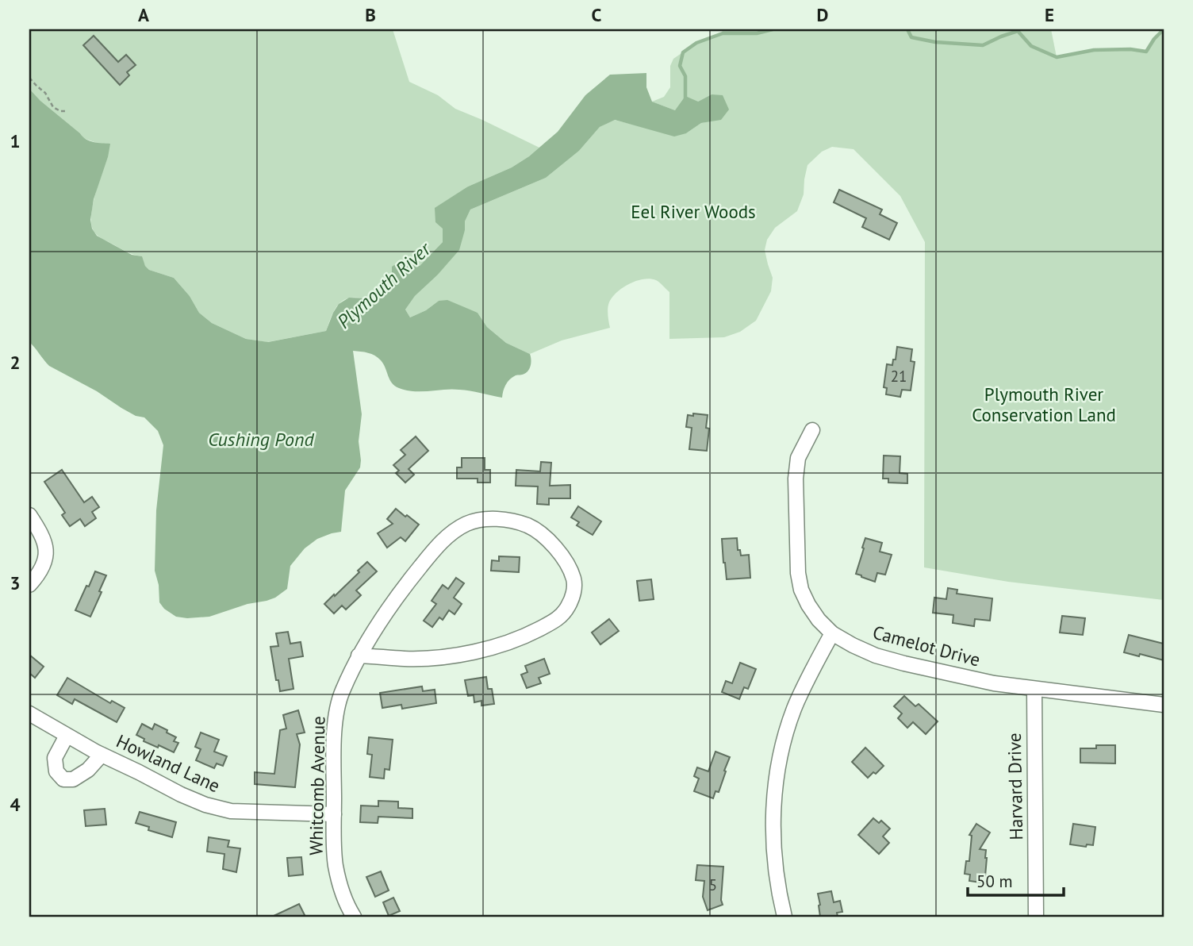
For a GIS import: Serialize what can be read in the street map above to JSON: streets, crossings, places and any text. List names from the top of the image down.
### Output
{
  "streets": {
    "street": [
      "Camelot Drive",
      "Howland Lane",
      "Whitcomb Avenue",
      "Harvard Drive"
    ]
  },
  "crossings": [
    ["Camelot Drive", "Harvard Drive"],
    ["Howland Lane", "Whitcomb Avenue"]
  ],
  "water": ["Plymouth River", "Cushing Pond"],
  "parks": ["Eel River Woods", "Plymouth River Conservation Land"],
  "house_numbers": ["21", "5"],
  "scale_bar": "50 m",
  "grid": {
    "columns": [
      "A",
      "B",
      "C",
      "D",
      "E"
    ],
    "rows": [
      "1",
      "2",
      "3",
      "4"
    ]
  }
}
